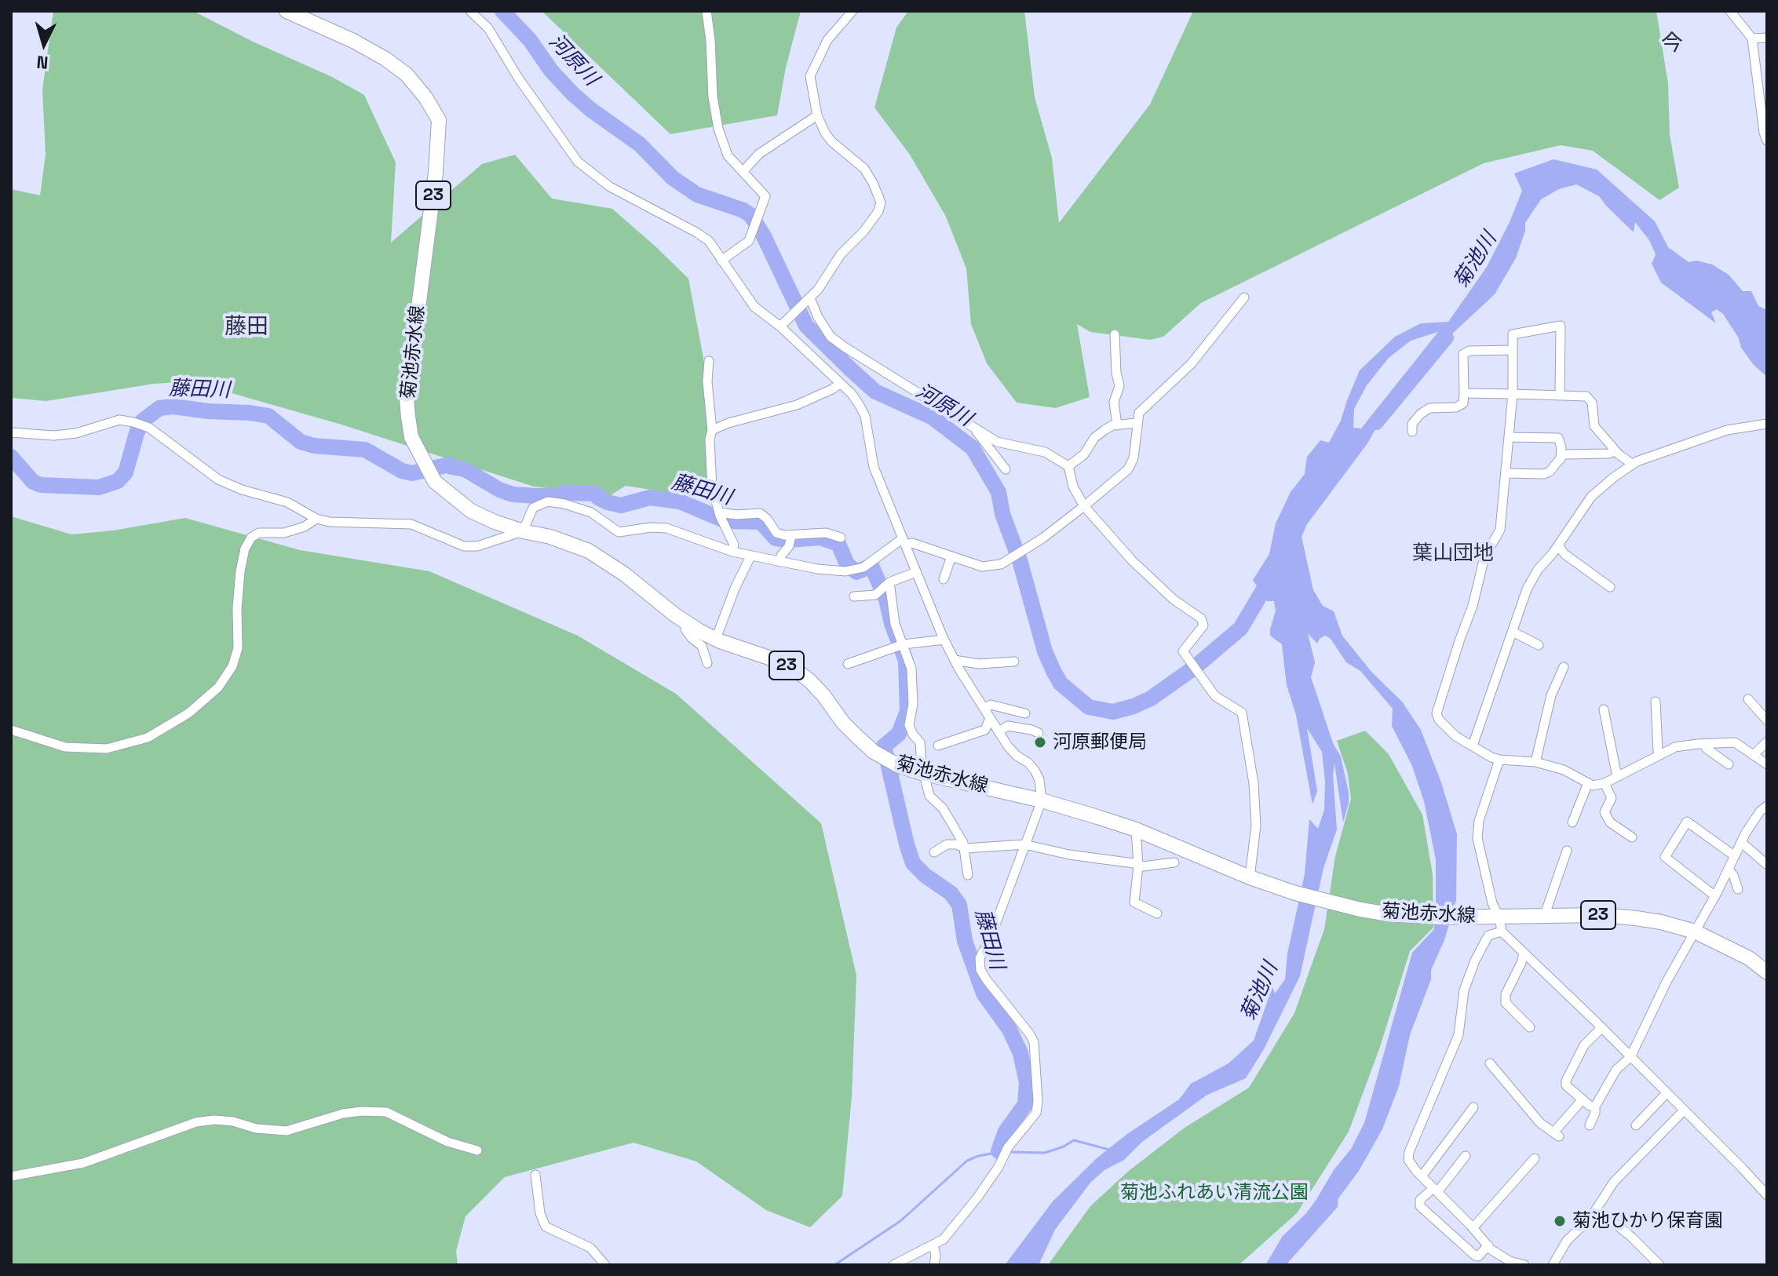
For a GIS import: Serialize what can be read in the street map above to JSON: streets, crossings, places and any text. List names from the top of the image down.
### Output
{
  "streets": {
    "main road": ["23", "菊池赤水線"]
  },
  "districts": ["今", "藤田", "葉山団地"],
  "water": ["河原川", "菊池川", "藤田川"],
  "parks": ["菊池ふれあい清流公園"],
  "places": ["河原郵便局", "菊池ひかり保育園"],
  "north": "bottom"
}
